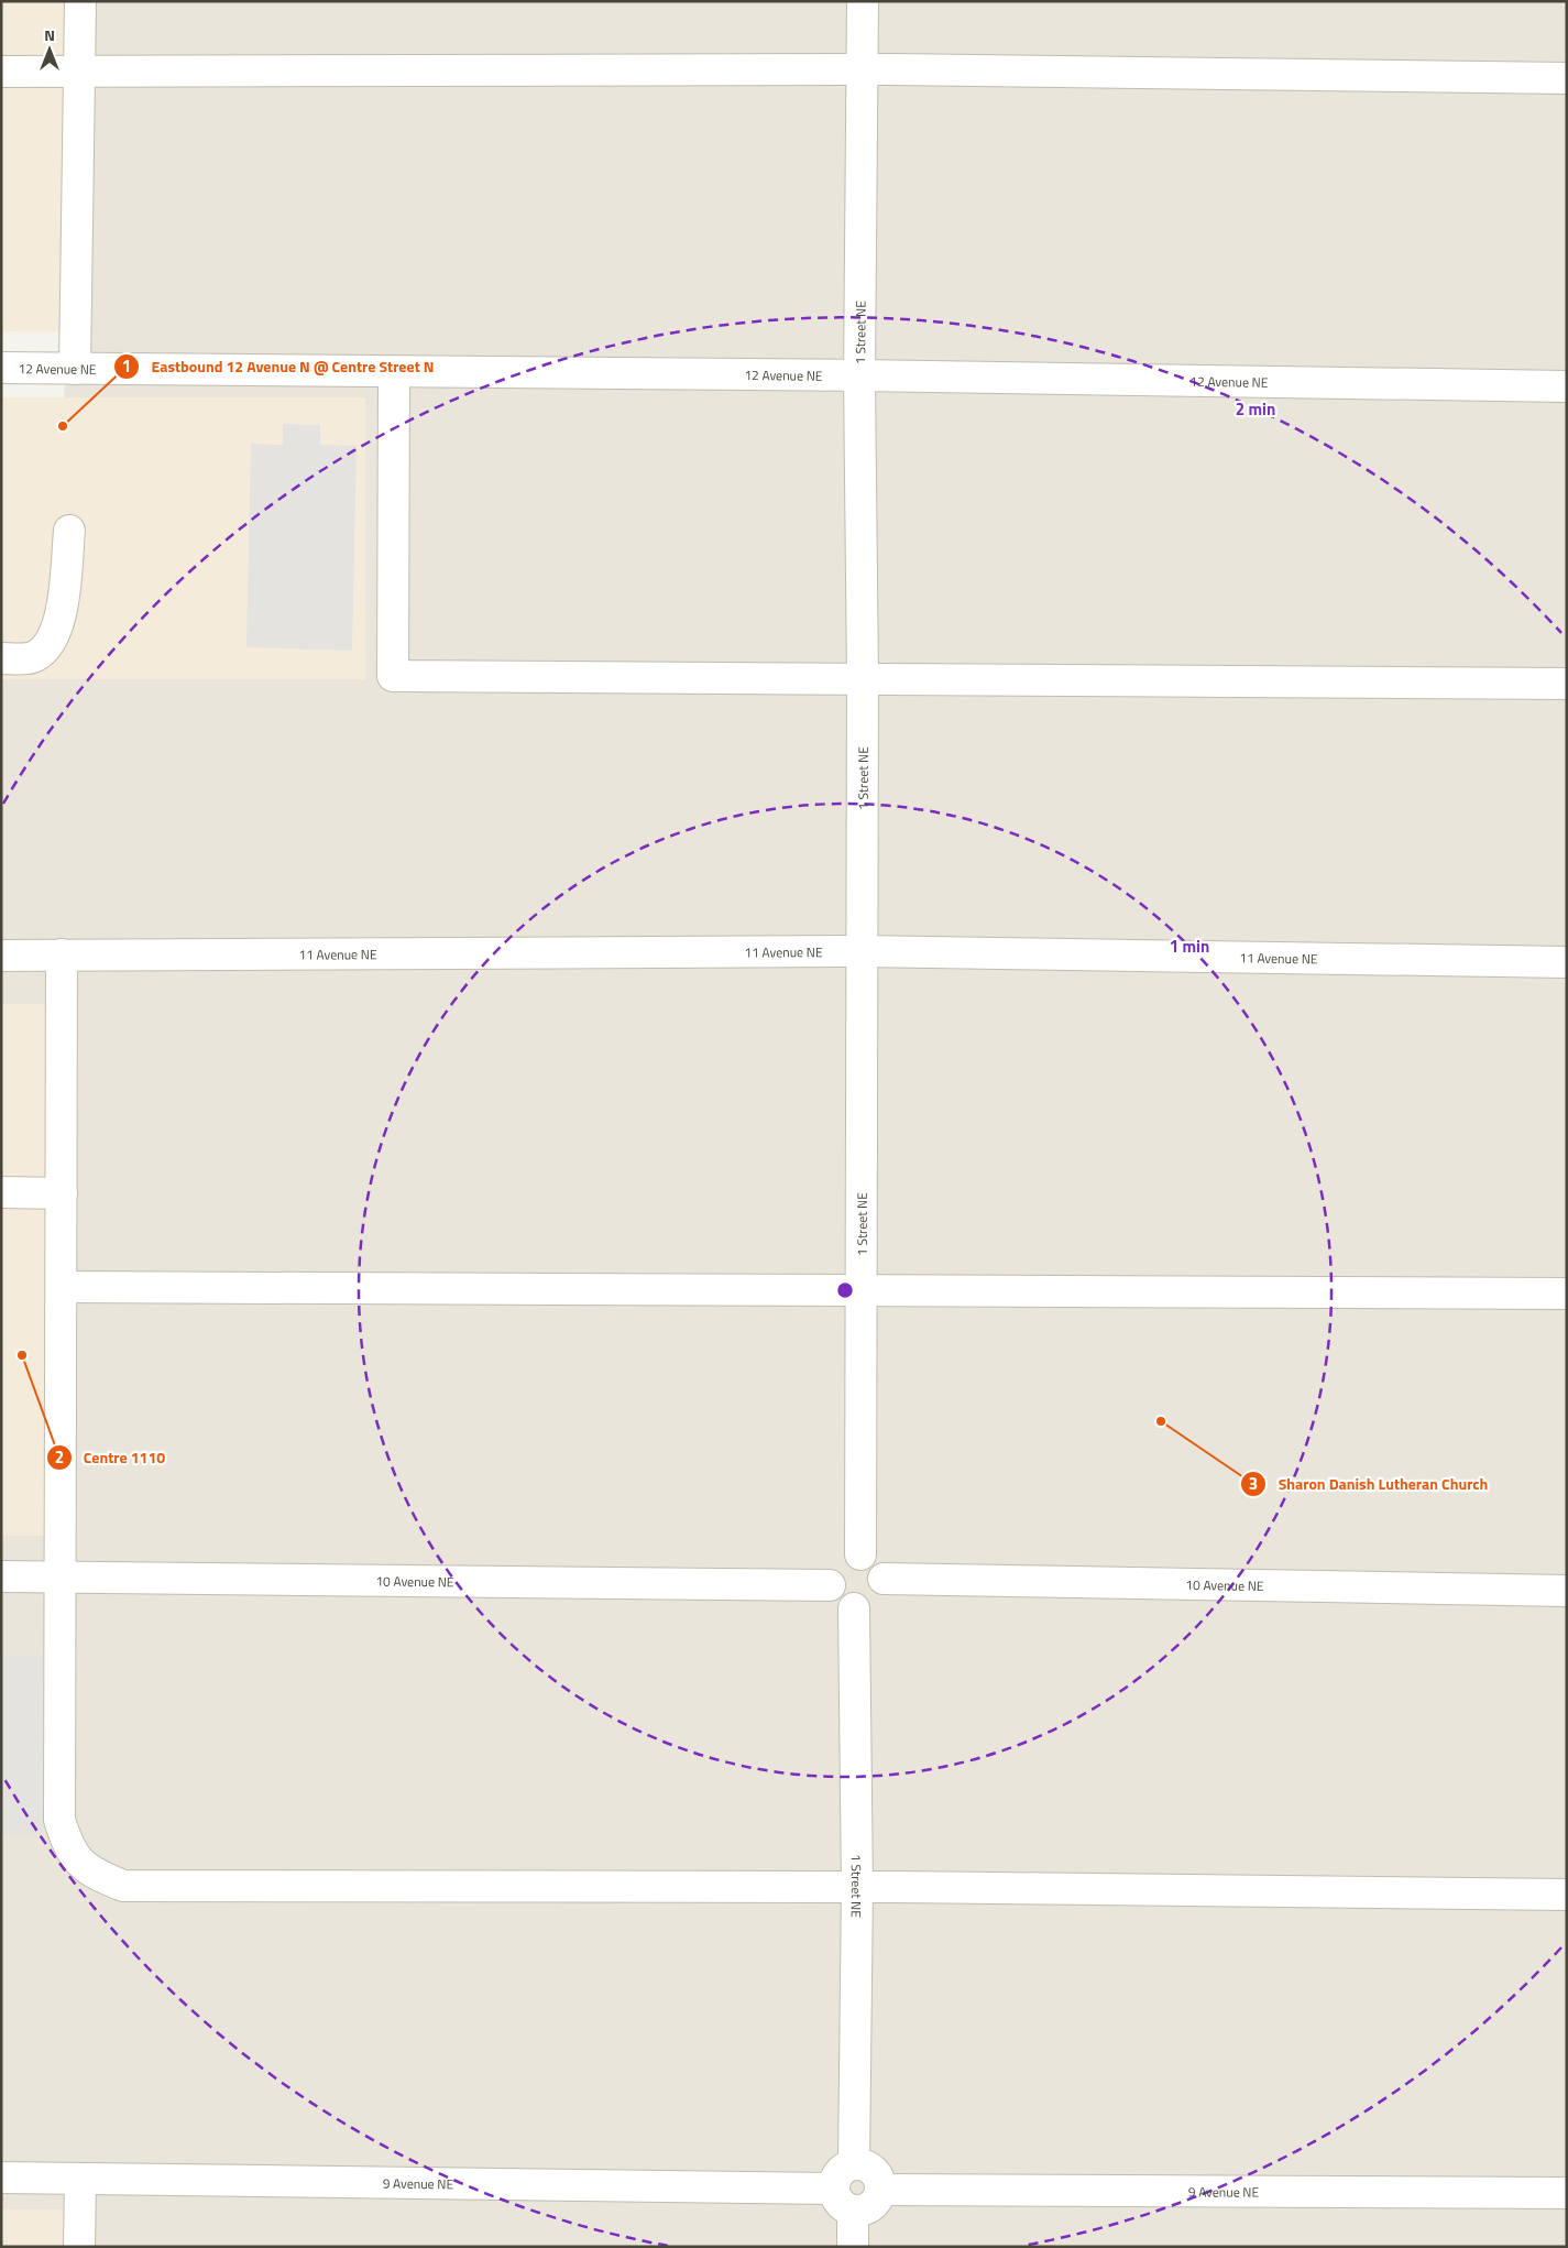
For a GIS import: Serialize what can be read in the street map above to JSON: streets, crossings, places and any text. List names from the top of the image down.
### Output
{
  "streets": {
    "street": [
      "1 Street NE",
      "12 Avenue NE",
      "11 Avenue NE",
      "10 Avenue NE",
      "9 Avenue NE"
    ]
  },
  "crossings": [
    ["1 Street NE", "12 Avenue NE"],
    ["1 Street NE", "11 Avenue NE"],
    ["1 Street NE", "10 Avenue NE"],
    ["1 Street NE", "9 Avenue NE"]
  ],
  "places": ["Eastbound 12 Avenue N @ Centre Street N", "Centre 1110", "Sharon Danish Lutheran Church"],
  "north": "top",
  "rings": ["2 min", "1 min"]
}
